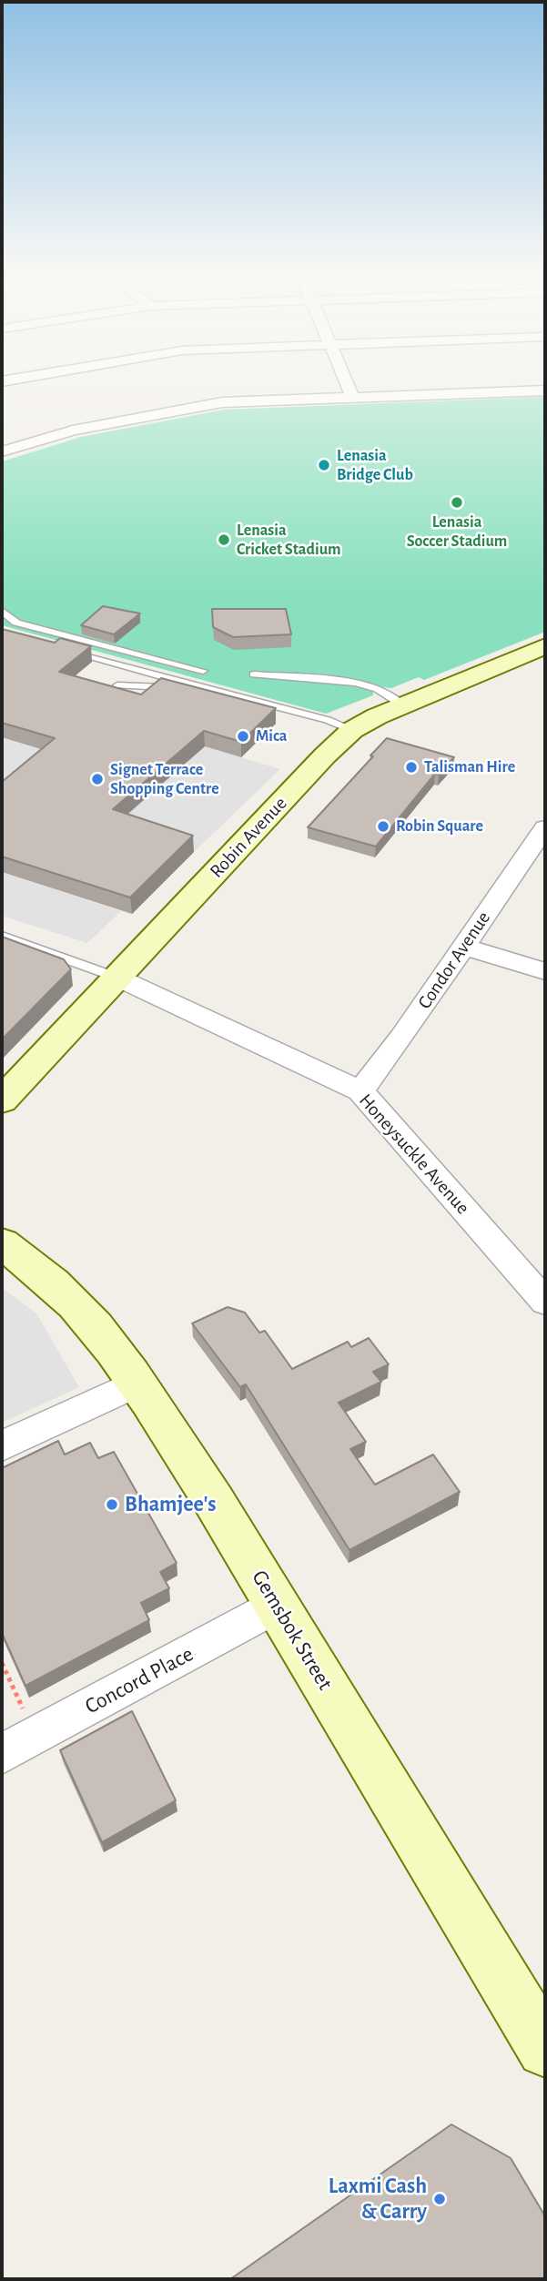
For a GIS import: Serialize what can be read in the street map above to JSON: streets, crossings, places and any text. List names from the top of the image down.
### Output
{
  "streets": {
    "street": [
      "Robin Avenue",
      "Condor Avenue",
      "Honeysuckle Avenue",
      "Gemsbok Street",
      "Concord Place"
    ]
  },
  "crossings": [
    ["Robin Avenue", "Honeysuckle Avenue"],
    ["Condor Avenue", "Honeysuckle Avenue"],
    ["Gemsbok Street", "Concord Place"]
  ],
  "places": [
    "Lenasia Bridge Club",
    "Lenasia Soccer Stadium",
    "Lenasia Cricket Stadium",
    "Mica",
    "Talisman Hire",
    "Signet Terrace Shopping Centre",
    "Robin Square",
    "Bhamjee's",
    "Laxmi Cash & Carry"
  ]
}
